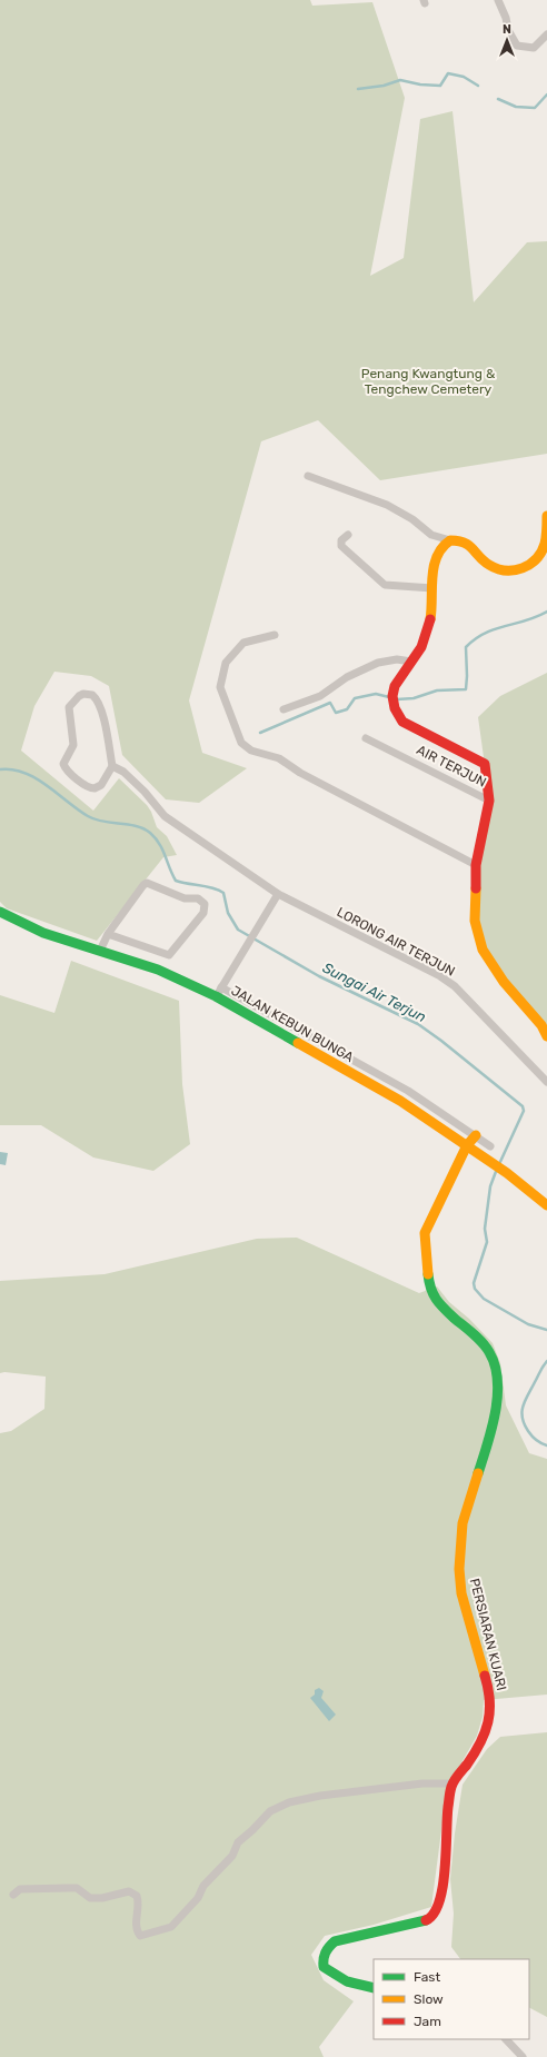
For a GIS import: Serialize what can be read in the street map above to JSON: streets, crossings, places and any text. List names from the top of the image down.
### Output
{
  "streets": {
    "street": [
      "AIR TERJUN",
      "LORONG AIR TERJUN",
      "JALAN KEBUN BUNGA",
      "PERSIARAN KUARI"
    ]
  },
  "crossings": [
    ["JALAN KEBUN BUNGA", "PERSIARAN KUARI"]
  ],
  "water": ["Sungai Air Terjun"],
  "parks": ["Penang Kwangtung & Tengchew Cemetery"],
  "legend": ["Fast", "Slow", "Jam"],
  "north": "top"
}
